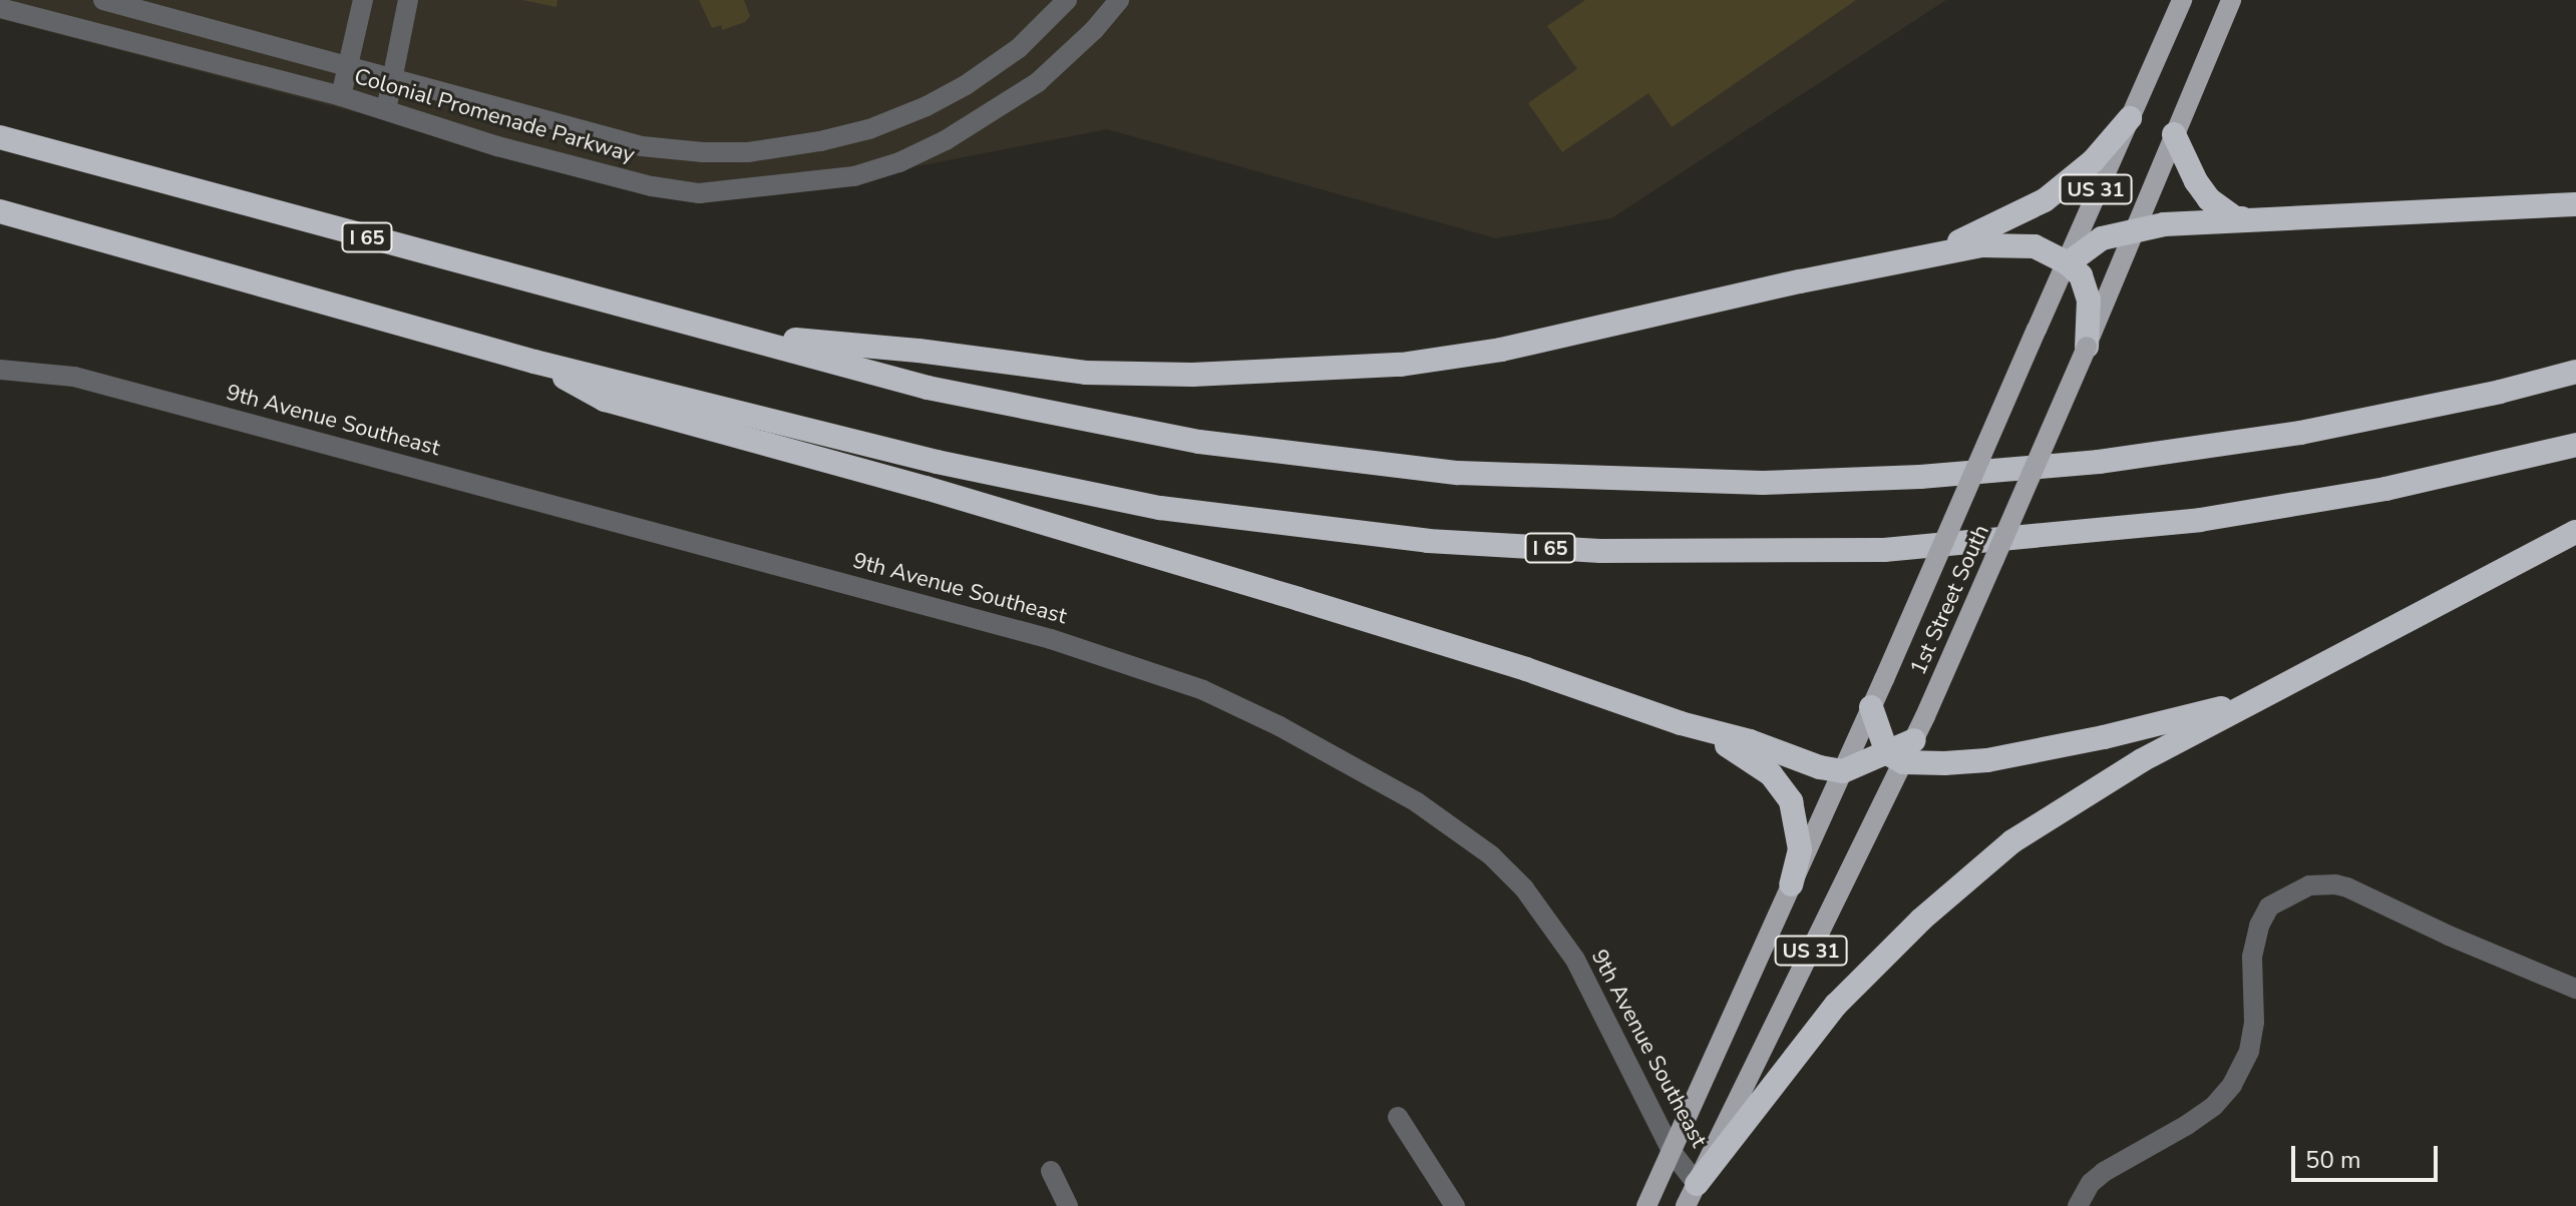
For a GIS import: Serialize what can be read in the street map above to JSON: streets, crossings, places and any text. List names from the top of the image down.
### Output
{
  "streets": {
    "highway": ["I 65"],
    "main road": ["US 31", "1st Street South"],
    "street": ["Colonial Promenade Parkway", "9th Avenue Southeast"]
  },
  "crossings": [
    ["9th Avenue Southeast", "1st Street South"]
  ],
  "scale_bar": "50 m"
}
